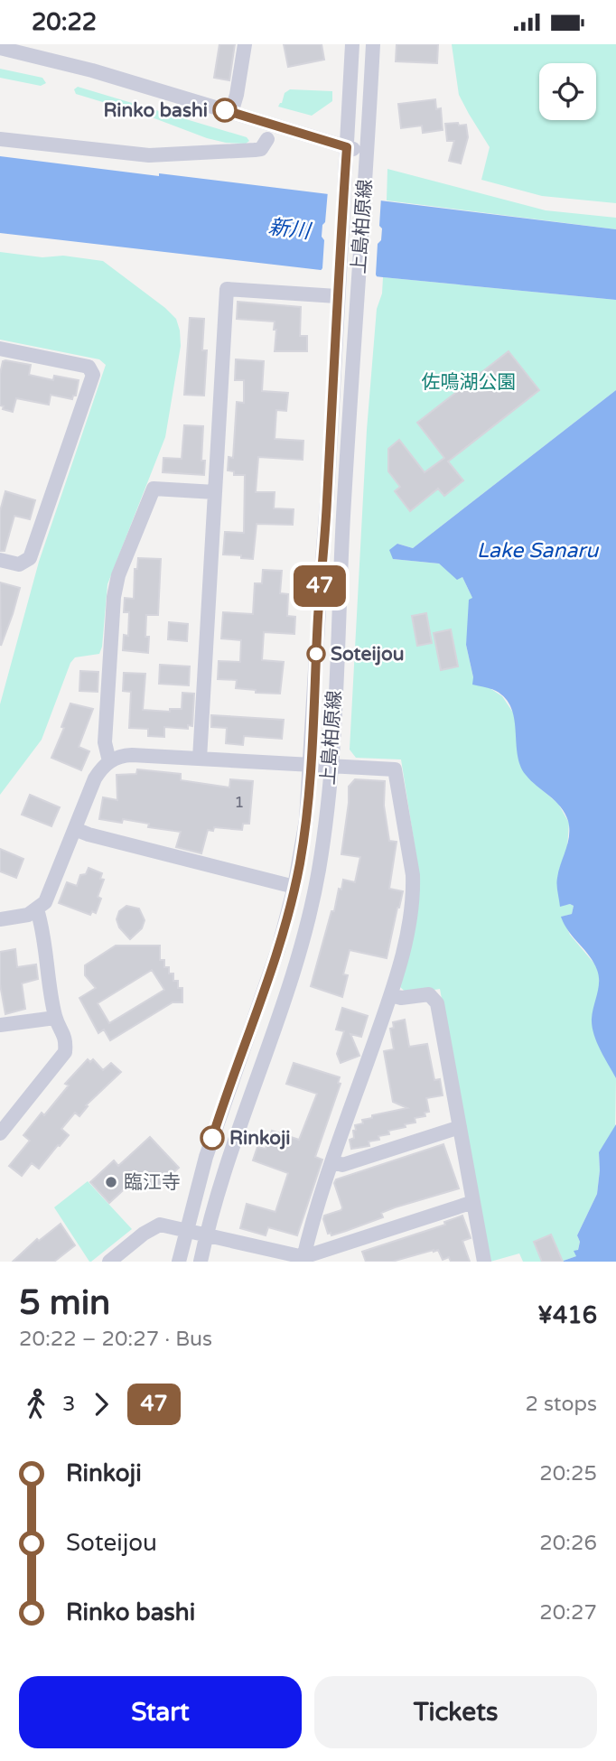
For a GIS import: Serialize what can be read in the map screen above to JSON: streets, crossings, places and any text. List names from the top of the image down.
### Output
{
  "streets": {
    "street": ["上島柏原線"]
  },
  "water": ["新川", "Lake Sanaru"],
  "parks": ["佐鳴湖公園"],
  "places": [
    "Rinko bashi",
    "Soteijou",
    "Rinkoji",
    "臨江寺"
  ],
  "lines": ["bus line 47"],
  "house_numbers": ["1"],
  "page": {
    "status": "20:22",
    "on_map": "47",
    "heading": ["5 min", "20:22 – 20:27 · Bus", "¥416"],
    "legs": ["3", "47", "2 stops"],
    "list": [
      {
        "name": "Rinkoji",
        "value": "20:25"
      },
      {
        "name": "Soteijou",
        "value": "20:26"
      },
      {
        "name": "Rinko bashi",
        "value": "20:27"
      }
    ],
    "buttons": ["Start", "Tickets"]
  }
}
